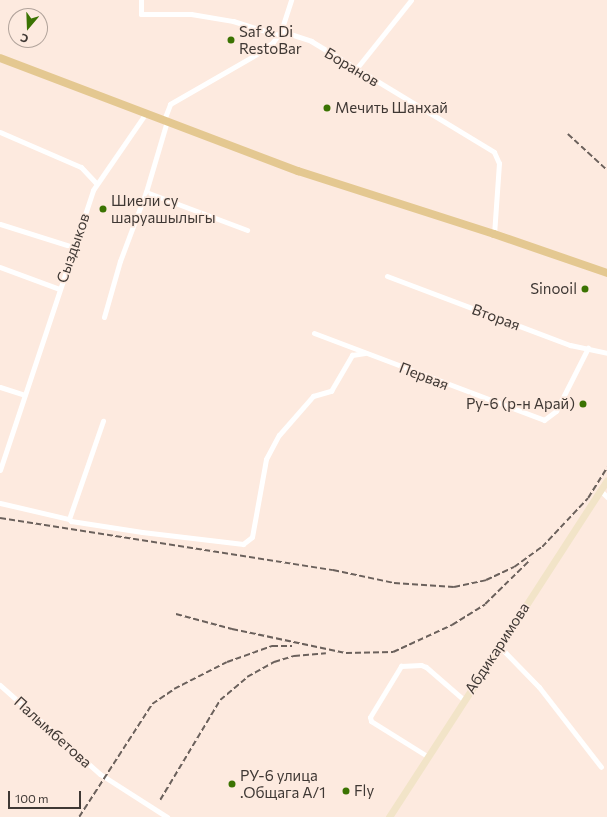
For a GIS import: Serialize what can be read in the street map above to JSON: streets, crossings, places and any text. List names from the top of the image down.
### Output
{
  "streets": {
    "main road": ["Абдикаримова"],
    "street": [
      "Боранов",
      "Сыздыков",
      "Вторая",
      "Первая",
      "Палымбетова"
    ]
  },
  "crossings": [
    ["Вторая", "Первая"]
  ],
  "places": [
    "Saf & Di RestoBar",
    "Мечить Шанхай",
    "Шиели су шаруашылыгы",
    "Sinooil",
    "Ру-6 (р-н Арай)",
    "РУ-6 улица .Общага А/1",
    "Fly"
  ],
  "scale_bar": "100 m",
  "north": "bottom"
}
